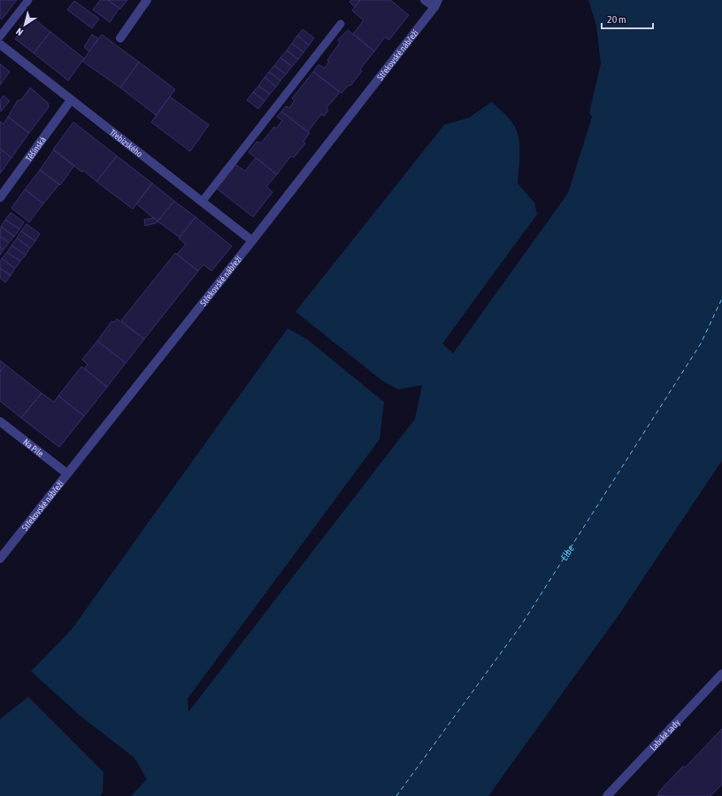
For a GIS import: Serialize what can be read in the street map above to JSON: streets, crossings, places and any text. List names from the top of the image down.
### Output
{
  "streets": {
    "street": [
      "Střekovské nábřeží",
      "Třebízského",
      "Těšínská",
      "Na Pile",
      "Labské sady"
    ]
  },
  "crossings": [
    ["Střekovské nábřeží", "Třebízského"],
    ["Střekovské nábřeží", "Na Pile"],
    ["Třebízského", "Těšínská"]
  ],
  "water": ["Elbe"],
  "scale_bar": "20 m",
  "north": "bottom left"
}
